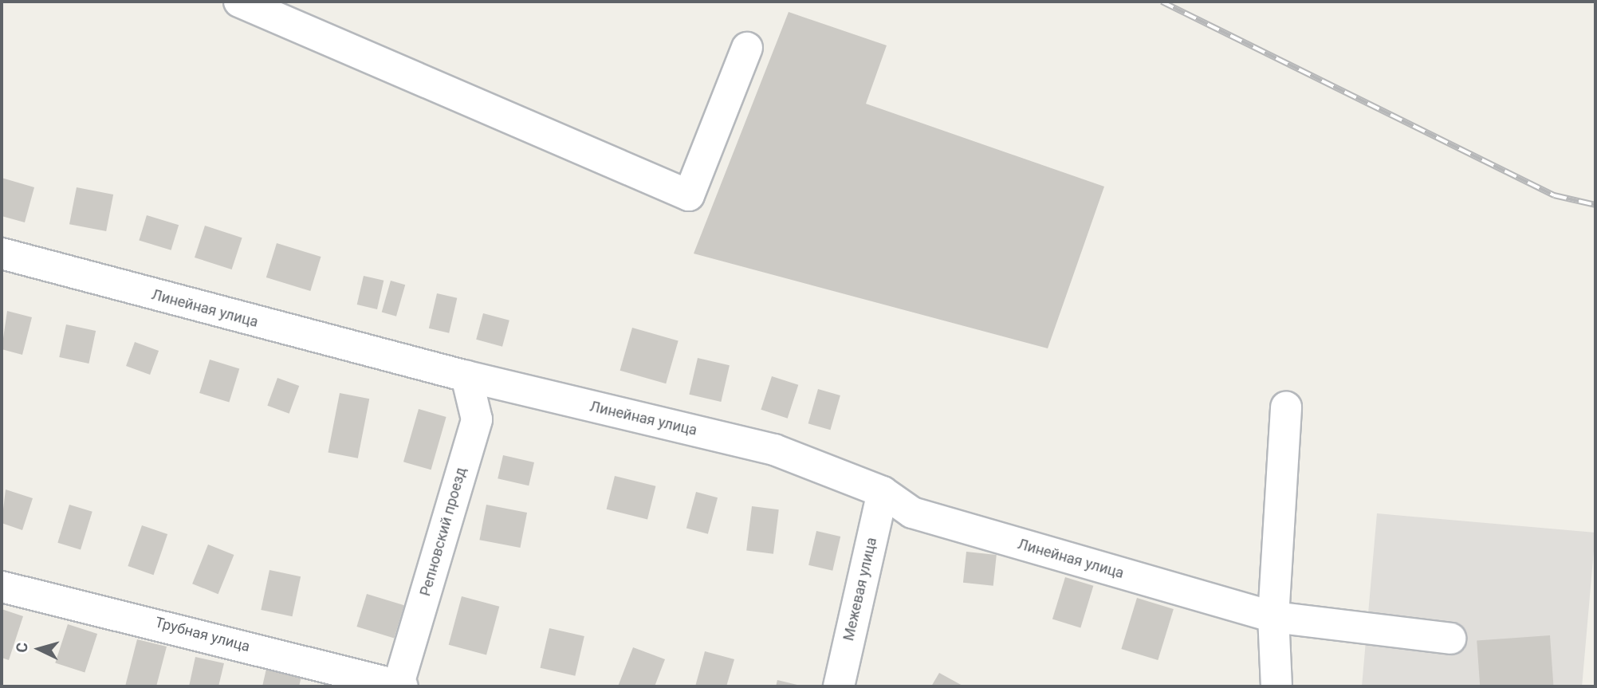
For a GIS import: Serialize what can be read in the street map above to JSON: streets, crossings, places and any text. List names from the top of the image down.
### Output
{
  "streets": {
    "street": [
      "Линейная улица",
      "Репновский проезд",
      "Межевая улица",
      "Трубная улица"
    ]
  },
  "crossings": [
    ["Линейная улица", "Репновский проезд"],
    ["Линейная улица", "Межевая улица"],
    ["Репновский проезд", "Трубная улица"]
  ],
  "north": "left"
}
